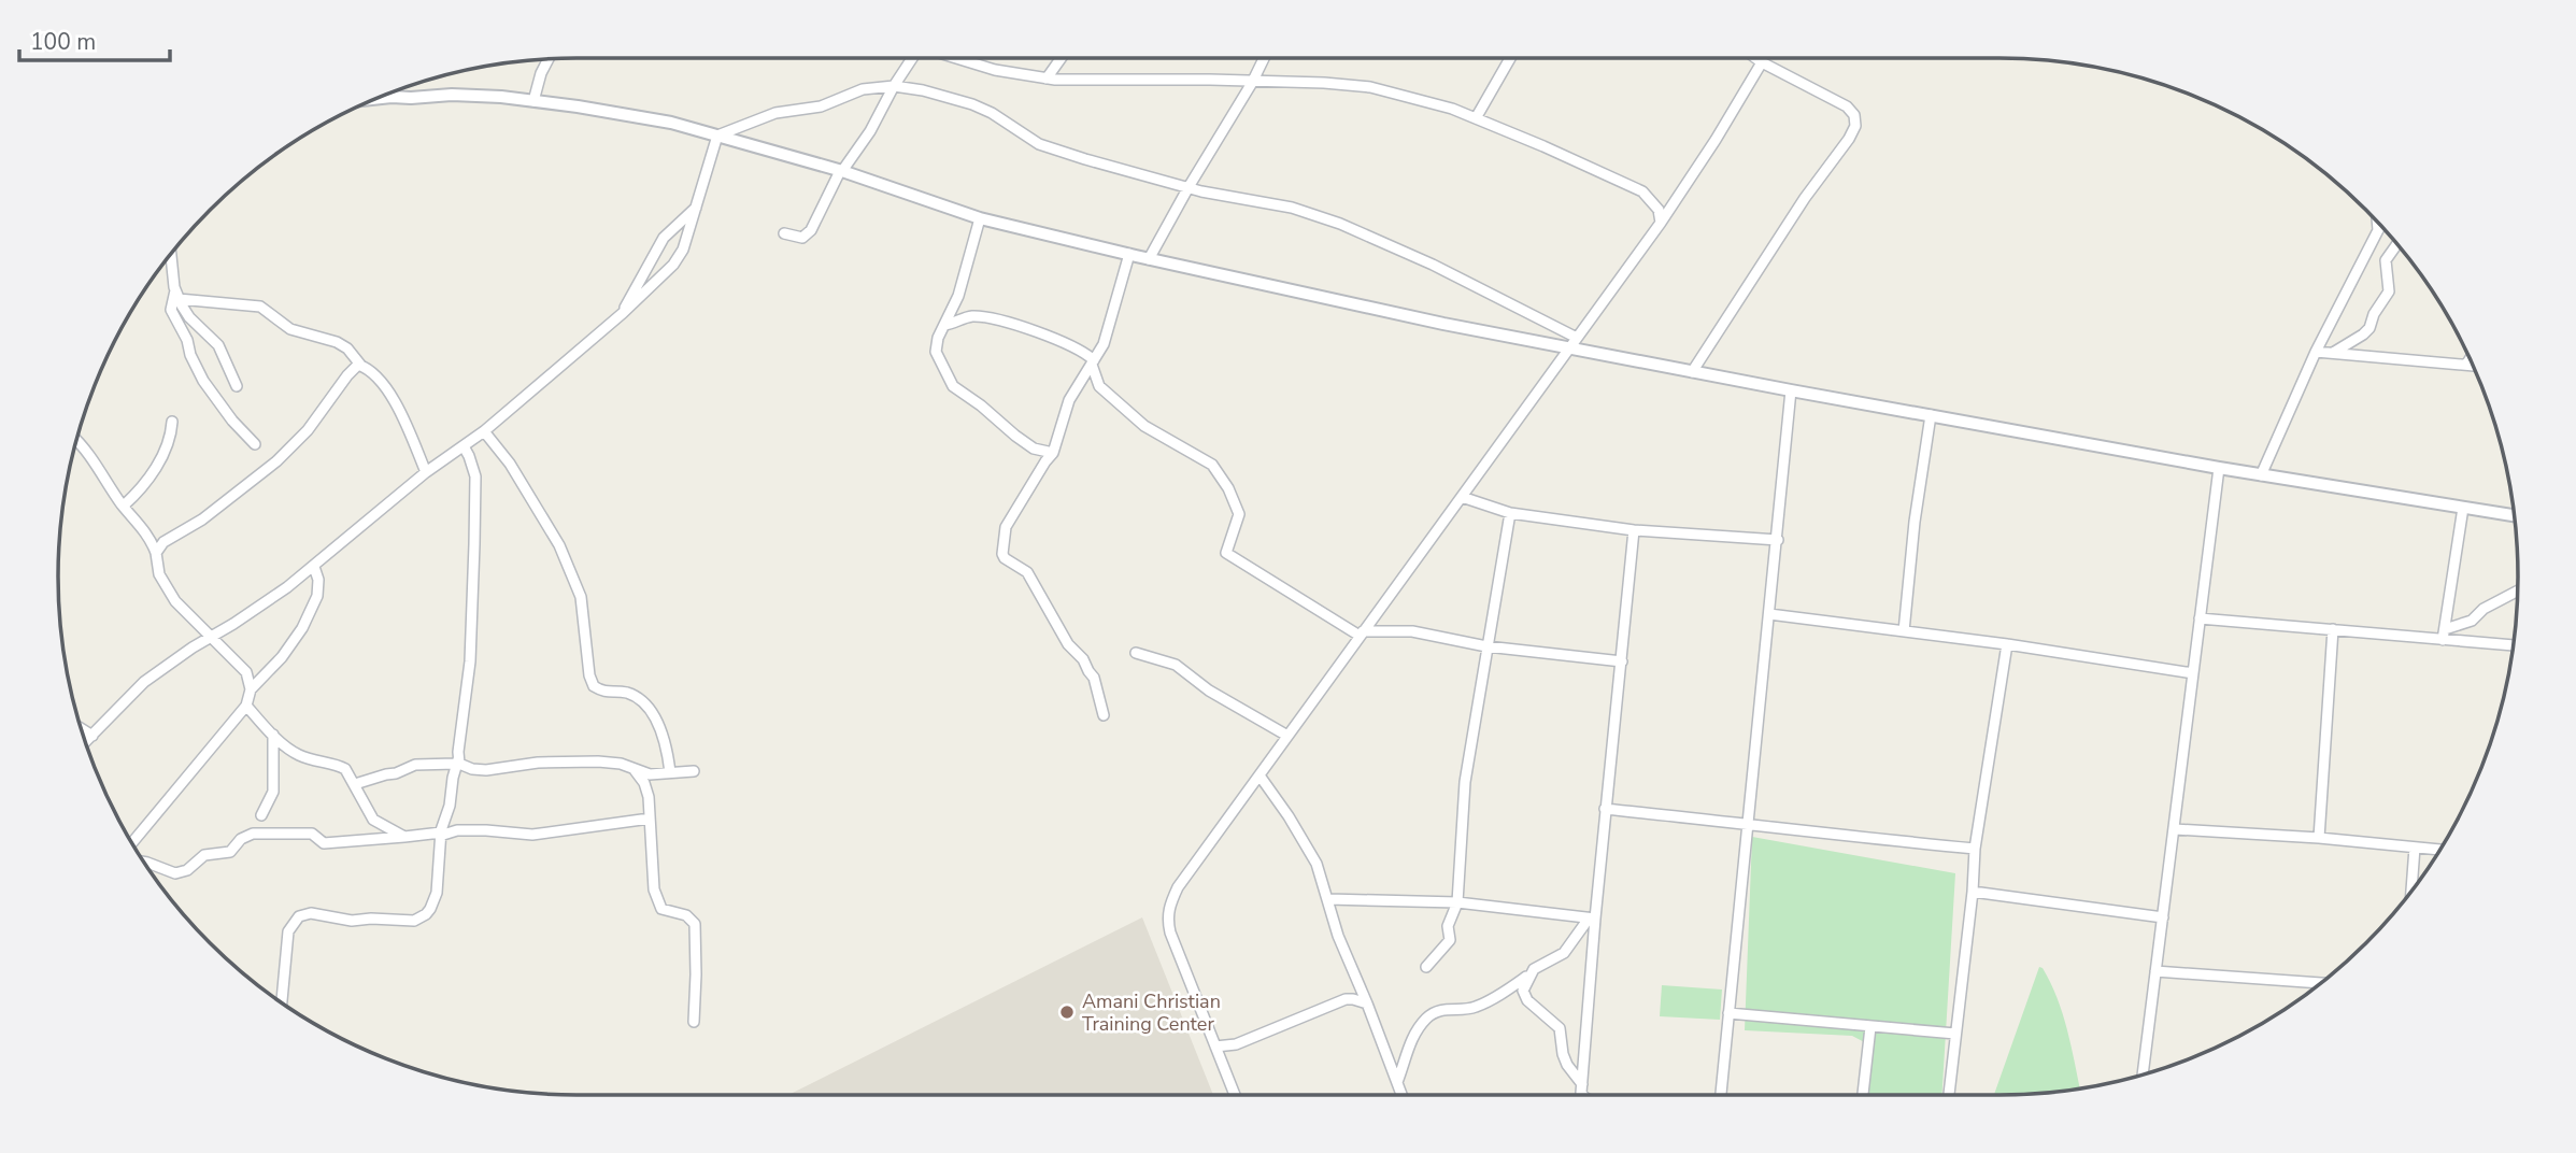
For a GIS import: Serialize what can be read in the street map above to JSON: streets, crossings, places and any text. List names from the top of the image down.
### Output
{
  "places": ["Amani Christian Training Center"],
  "scale_bar": "100 m"
}
